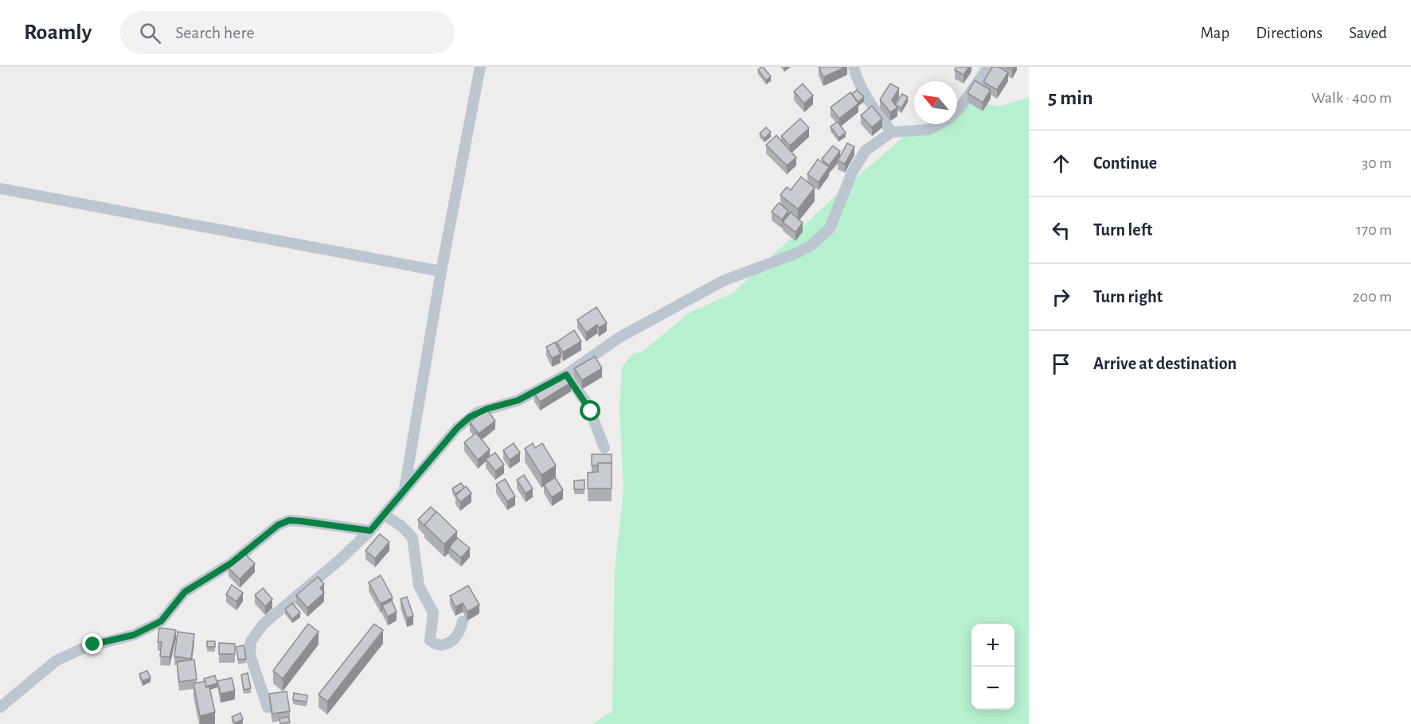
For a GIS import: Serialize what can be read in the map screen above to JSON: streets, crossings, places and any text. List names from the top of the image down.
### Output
{
  "north": "top left",
  "page": {
    "header": "Roamly",
    "search": "Search here",
    "nav": ["Map", "Directions", "Saved"],
    "heading": ["5 min", "Walk · 400 m"],
    "list": [
      ["Continue", "30 m"],
      ["Turn left", "170 m"],
      ["Turn right", "200 m"],
      "Arrive at destination"
    ],
    "map_buttons": ["+", "−"]
  }
}
